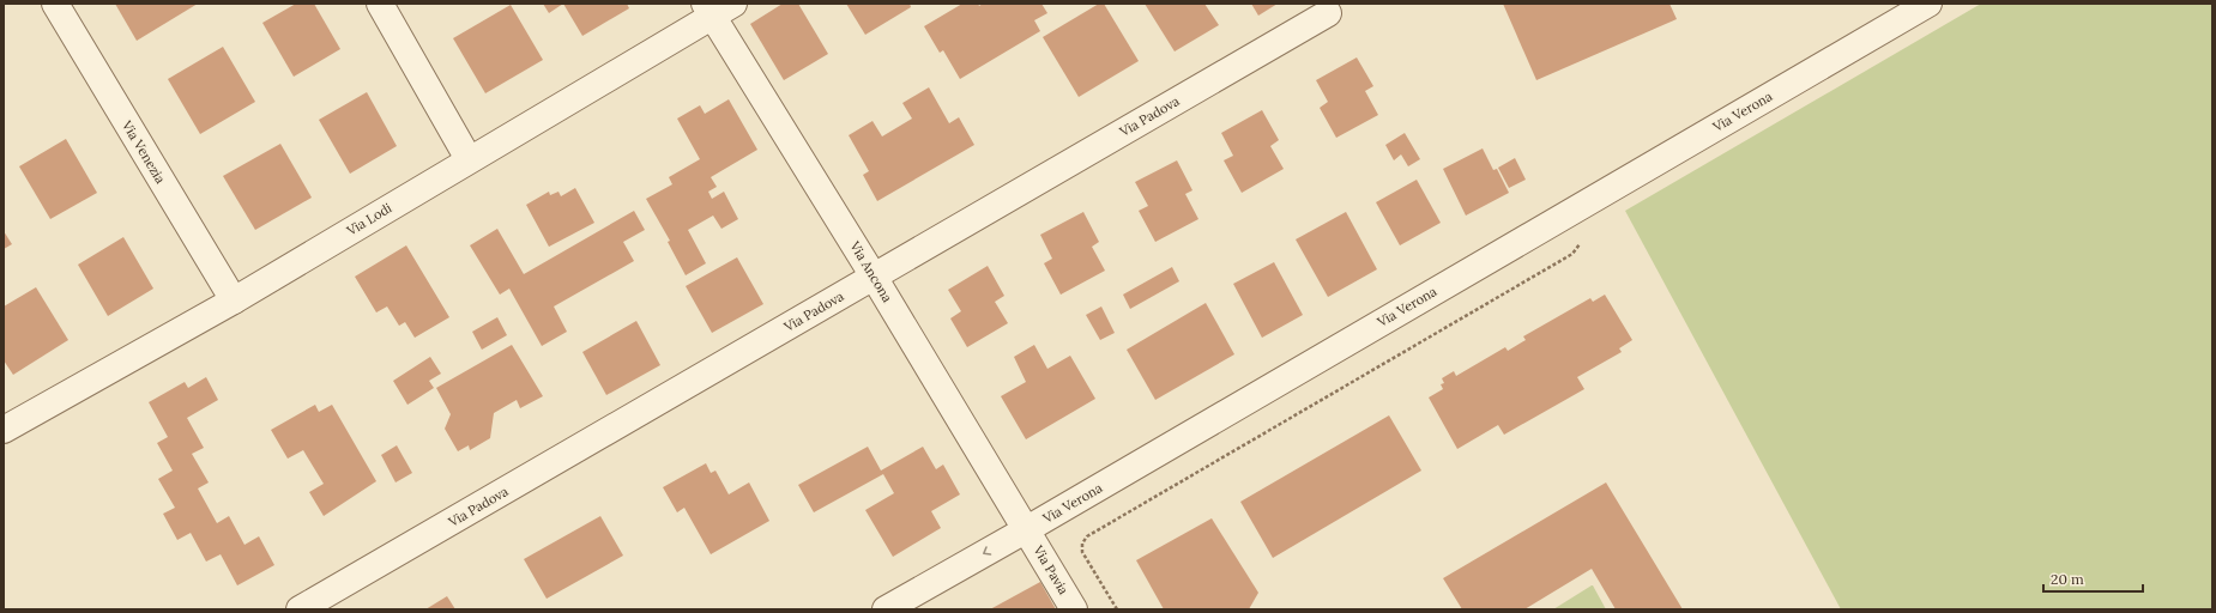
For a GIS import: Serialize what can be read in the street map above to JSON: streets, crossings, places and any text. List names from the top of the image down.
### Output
{
  "streets": {
    "street": [
      "Via Verona",
      "Via Padova",
      "Via Venezia",
      "Via Lodi",
      "Via Ancona",
      "Via Pavia"
    ]
  },
  "crossings": [
    ["Via Verona", "Via Ancona"],
    ["Via Verona", "Via Pavia"],
    ["Via Padova", "Via Ancona"],
    ["Via Venezia", "Via Lodi"],
    ["Via Lodi", "Via Ancona"],
    ["Via Ancona", "Via Pavia"]
  ],
  "scale_bar": "20 m"
}
